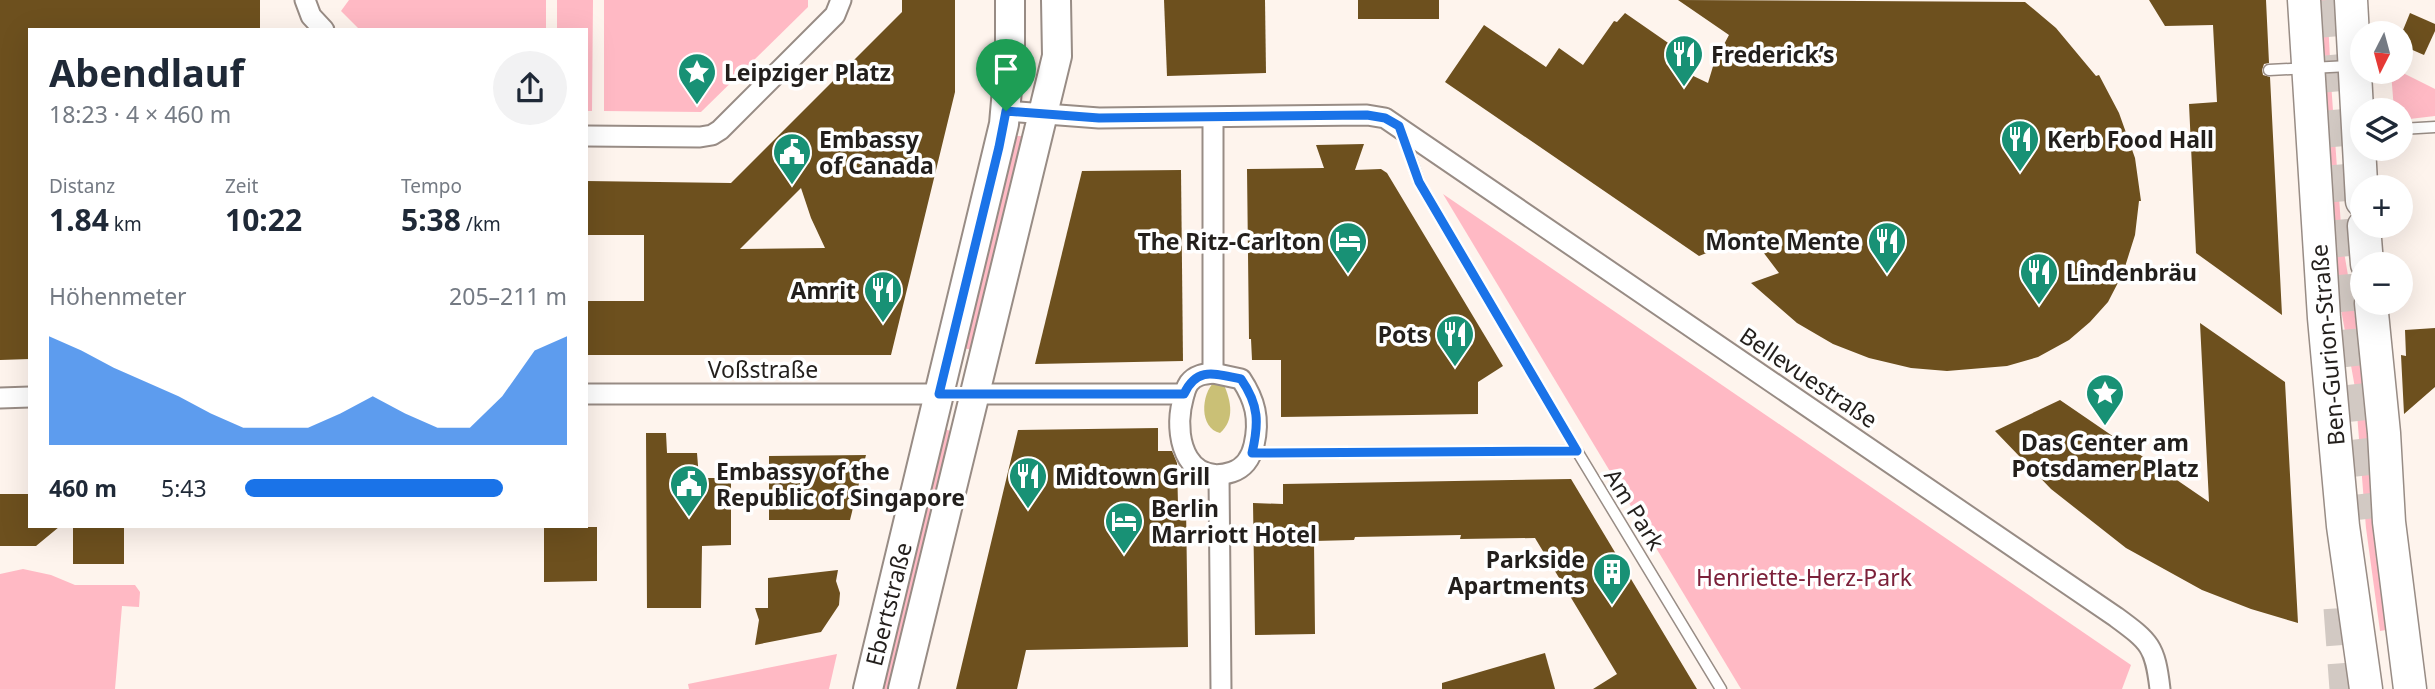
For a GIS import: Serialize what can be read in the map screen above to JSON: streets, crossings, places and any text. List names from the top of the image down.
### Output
{
  "streets": {
    "main road": ["Ben-Gurion-Straße", "Ebertstraße"],
    "street": ["Voßstraße", "Bellevuestraße"],
    "lane": ["Am Park"]
  },
  "crossings": [
    ["Voßstraße", "Ebertstraße"],
    ["Bellevuestraße", "Am Park"],
    ["Bellevuestraße", "Ebertstraße"]
  ],
  "parks": ["Henriette-Herz-Park"],
  "places": {
    "restaurant": [
      "Frederick‘s",
      "Kerb Food Hall",
      "Monte Mente",
      "Lindenbräu",
      "Amrit",
      "Pots",
      "Midtown Grill"
    ],
    "place": ["Leipziger Platz", "Das Center am Potsdamer Platz"],
    "public building": ["Embassy of Canada", "Embassy of the Republic of Singapore"],
    "hotel": ["The Ritz-Carlton", "Berlin Marriott Hotel"],
    "building": ["Parkside Apartments"]
  },
  "north": "bottom",
  "page": {
    "map_buttons": ["+", "−"],
    "heading": ["Abendlauf", "18:23 · 4 × 460 m"],
    "stats": [
      ["Distanz", "1.84 km"],
      ["Zeit", "10:22"],
      ["Tempo", "5:38 /km"]
    ],
    "chart": ["Höhenmeter", "205–211 m"],
    "list": [
      {
        "name": "460 m",
        "note": "5:43"
      }
    ]
  }
}
